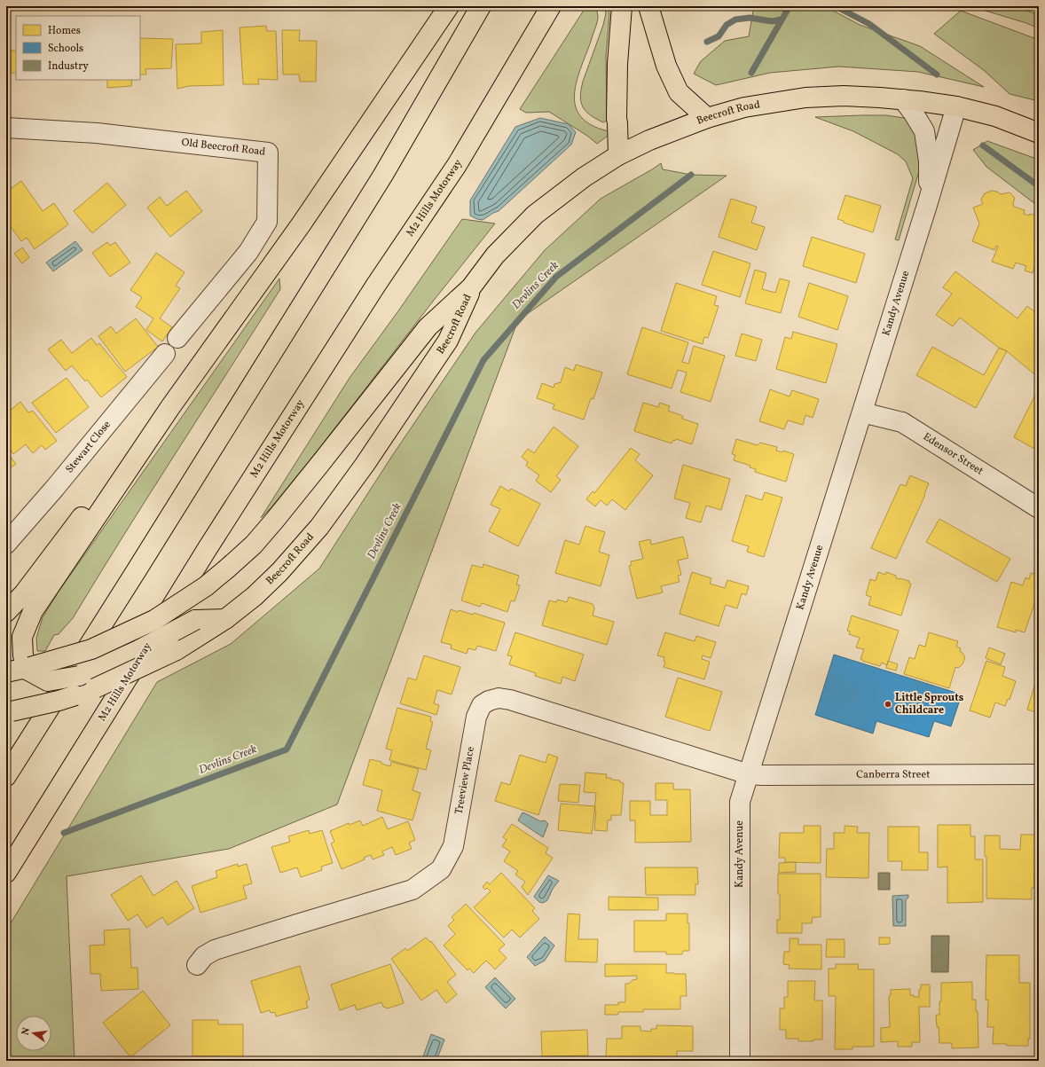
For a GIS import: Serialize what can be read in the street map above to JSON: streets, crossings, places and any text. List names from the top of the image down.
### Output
{
  "streets": {
    "main road": ["Beecroft Road", "M2 Hills Motorway"],
    "street": [
      "Old Beecroft Road",
      "Kandy Avenue",
      "Stewart Close",
      "Edensor Street",
      "Canberra Street",
      "Treeview Place"
    ]
  },
  "crossings": [
    ["Beecroft Road", "Kandy Avenue"],
    ["Kandy Avenue", "Edensor Street"],
    ["Kandy Avenue", "Canberra Street"],
    ["Kandy Avenue", "Treeview Place"],
    ["Canberra Street", "Treeview Place"]
  ],
  "water": ["Devlins Creek"],
  "places": ["Little Sprouts Childcare"],
  "legend": ["Homes", "Schools", "Industry"],
  "north": "left"
}
